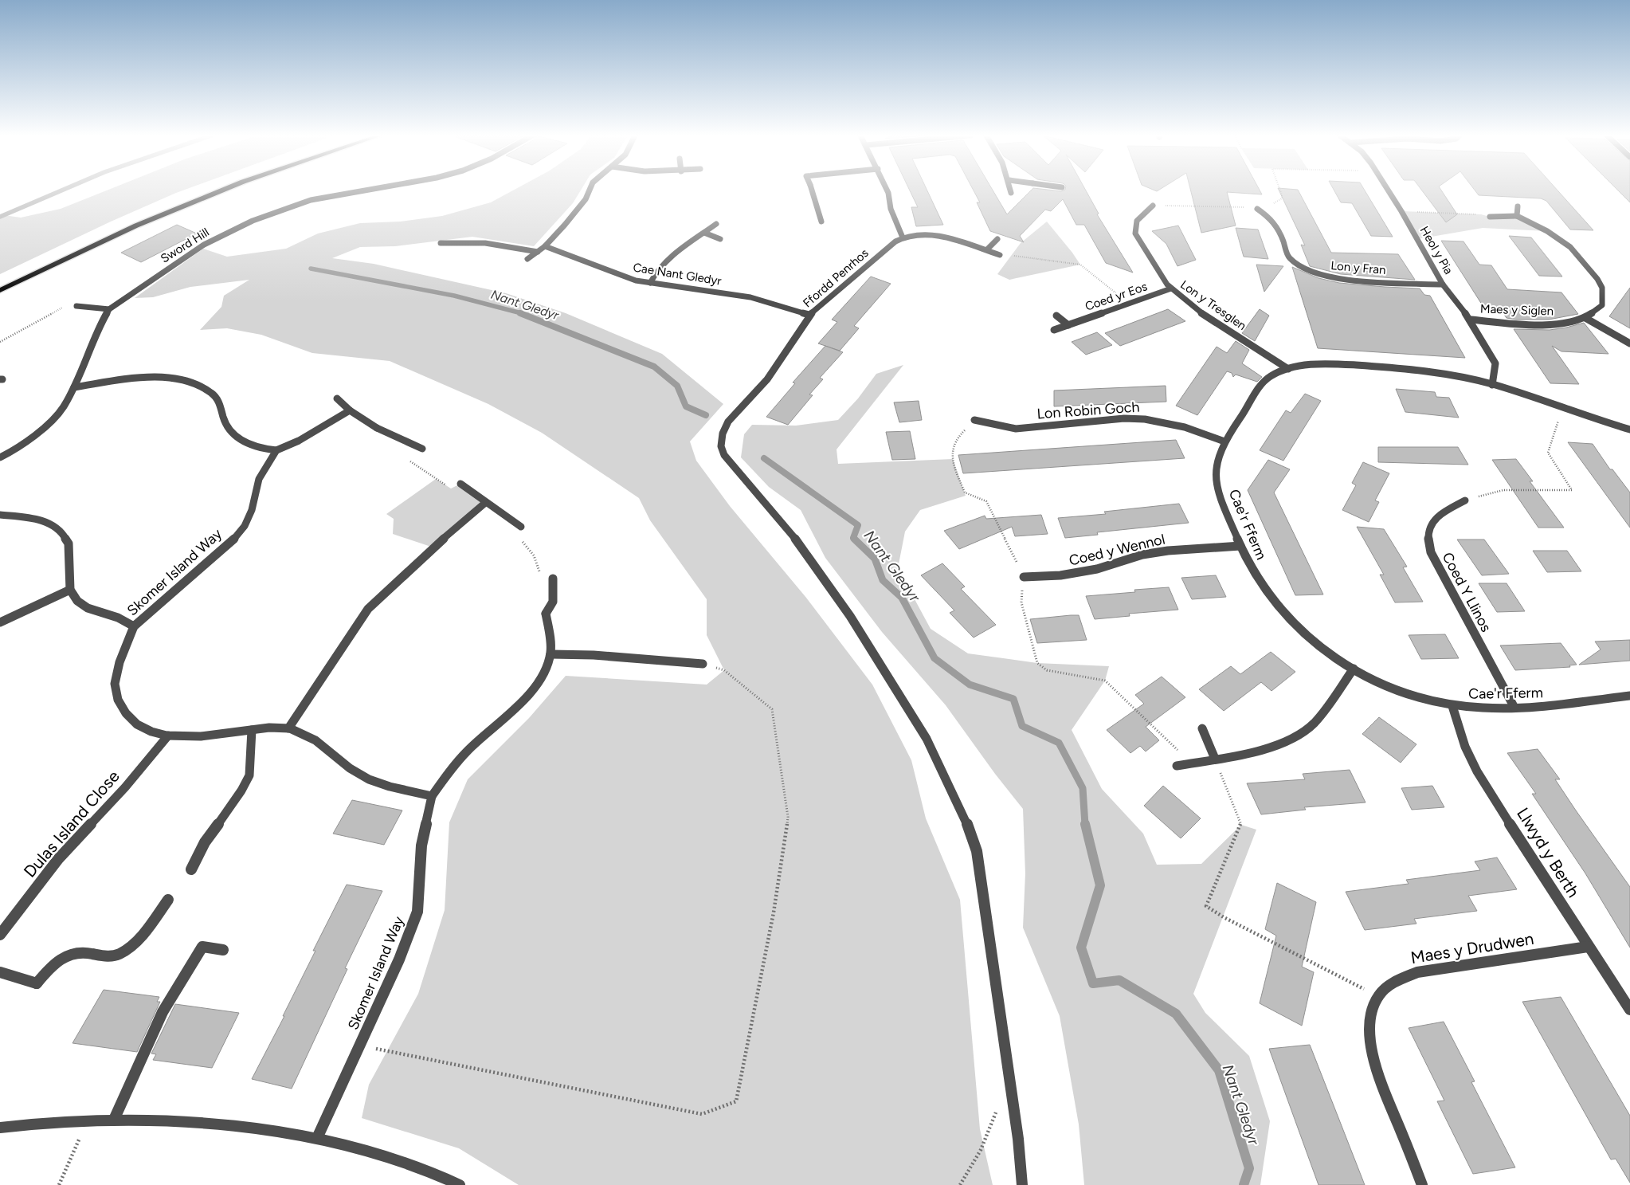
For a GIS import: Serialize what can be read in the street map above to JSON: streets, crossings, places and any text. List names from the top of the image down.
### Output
{
  "streets": {
    "street": [
      "Sword Hill",
      "Heol y Pia",
      "Lon y Fran",
      "Cae Nant Gledyr",
      "Ffordd Penrhos",
      "Coed yr Eos",
      "Lon y Tresglen",
      "Maes y Siglen",
      "Lon Robin Goch",
      "Cae'r Fferm",
      "Coed y Wennol",
      "Skomer Island Way",
      "Coed Y Llinos",
      "Dulas Island Close",
      "Llwyd y Berth",
      "Maes y Drudwen"
    ]
  },
  "crossings": [
    ["Heol y Pia", "Lon y Fran"],
    ["Heol y Pia", "Maes y Siglen"],
    ["Heol y Pia", "Cae'r Fferm"],
    ["Cae Nant Gledyr", "Ffordd Penrhos"],
    ["Coed yr Eos", "Lon y Tresglen"],
    ["Lon y Tresglen", "Cae'r Fferm"],
    ["Lon Robin Goch", "Cae'r Fferm"],
    ["Cae'r Fferm", "Coed y Wennol"],
    ["Cae'r Fferm", "Coed Y Llinos"],
    ["Cae'r Fferm", "Llwyd y Berth"],
    ["Skomer Island Way", "Dulas Island Close"],
    ["Llwyd y Berth", "Maes y Drudwen"]
  ],
  "water": ["Nant Gledyr"]
}
